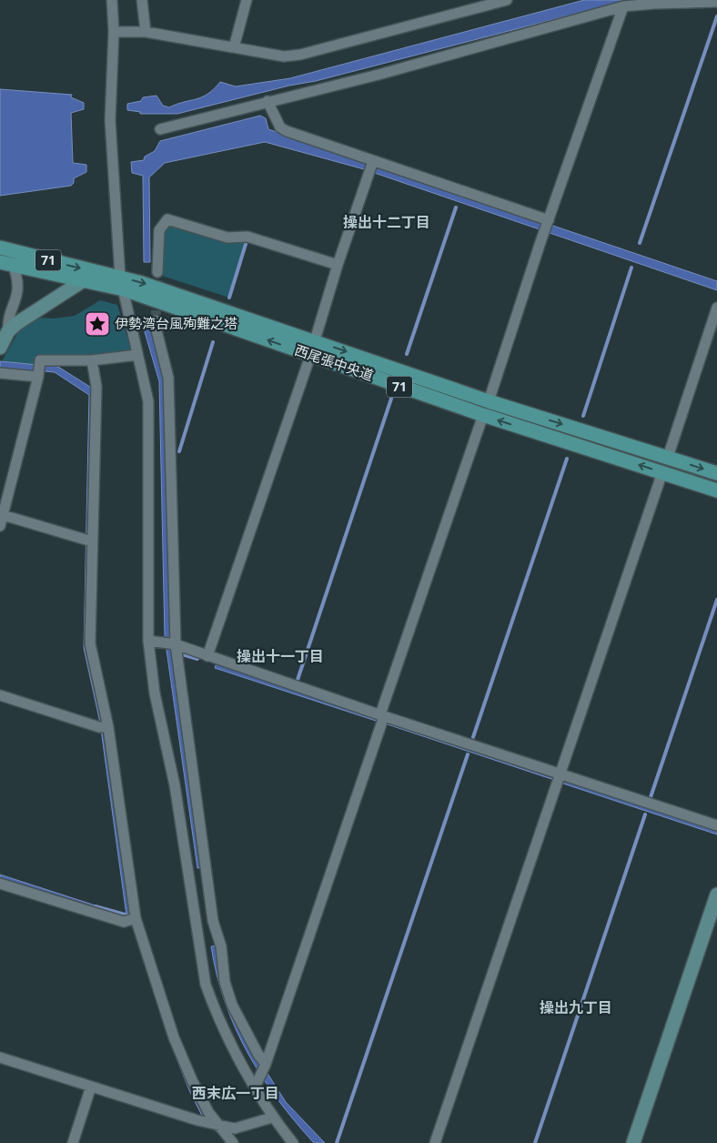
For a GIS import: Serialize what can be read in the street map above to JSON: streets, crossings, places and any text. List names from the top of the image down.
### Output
{
  "streets": {
    "main road": ["71", "西尾張中央道"]
  },
  "districts": [
    "操出十二丁目",
    "操出十一丁目",
    "操出九丁目",
    "西末広一丁目"
  ],
  "places": {
    "place": ["伊勢湾台風殉難之塔"]
  }
}
